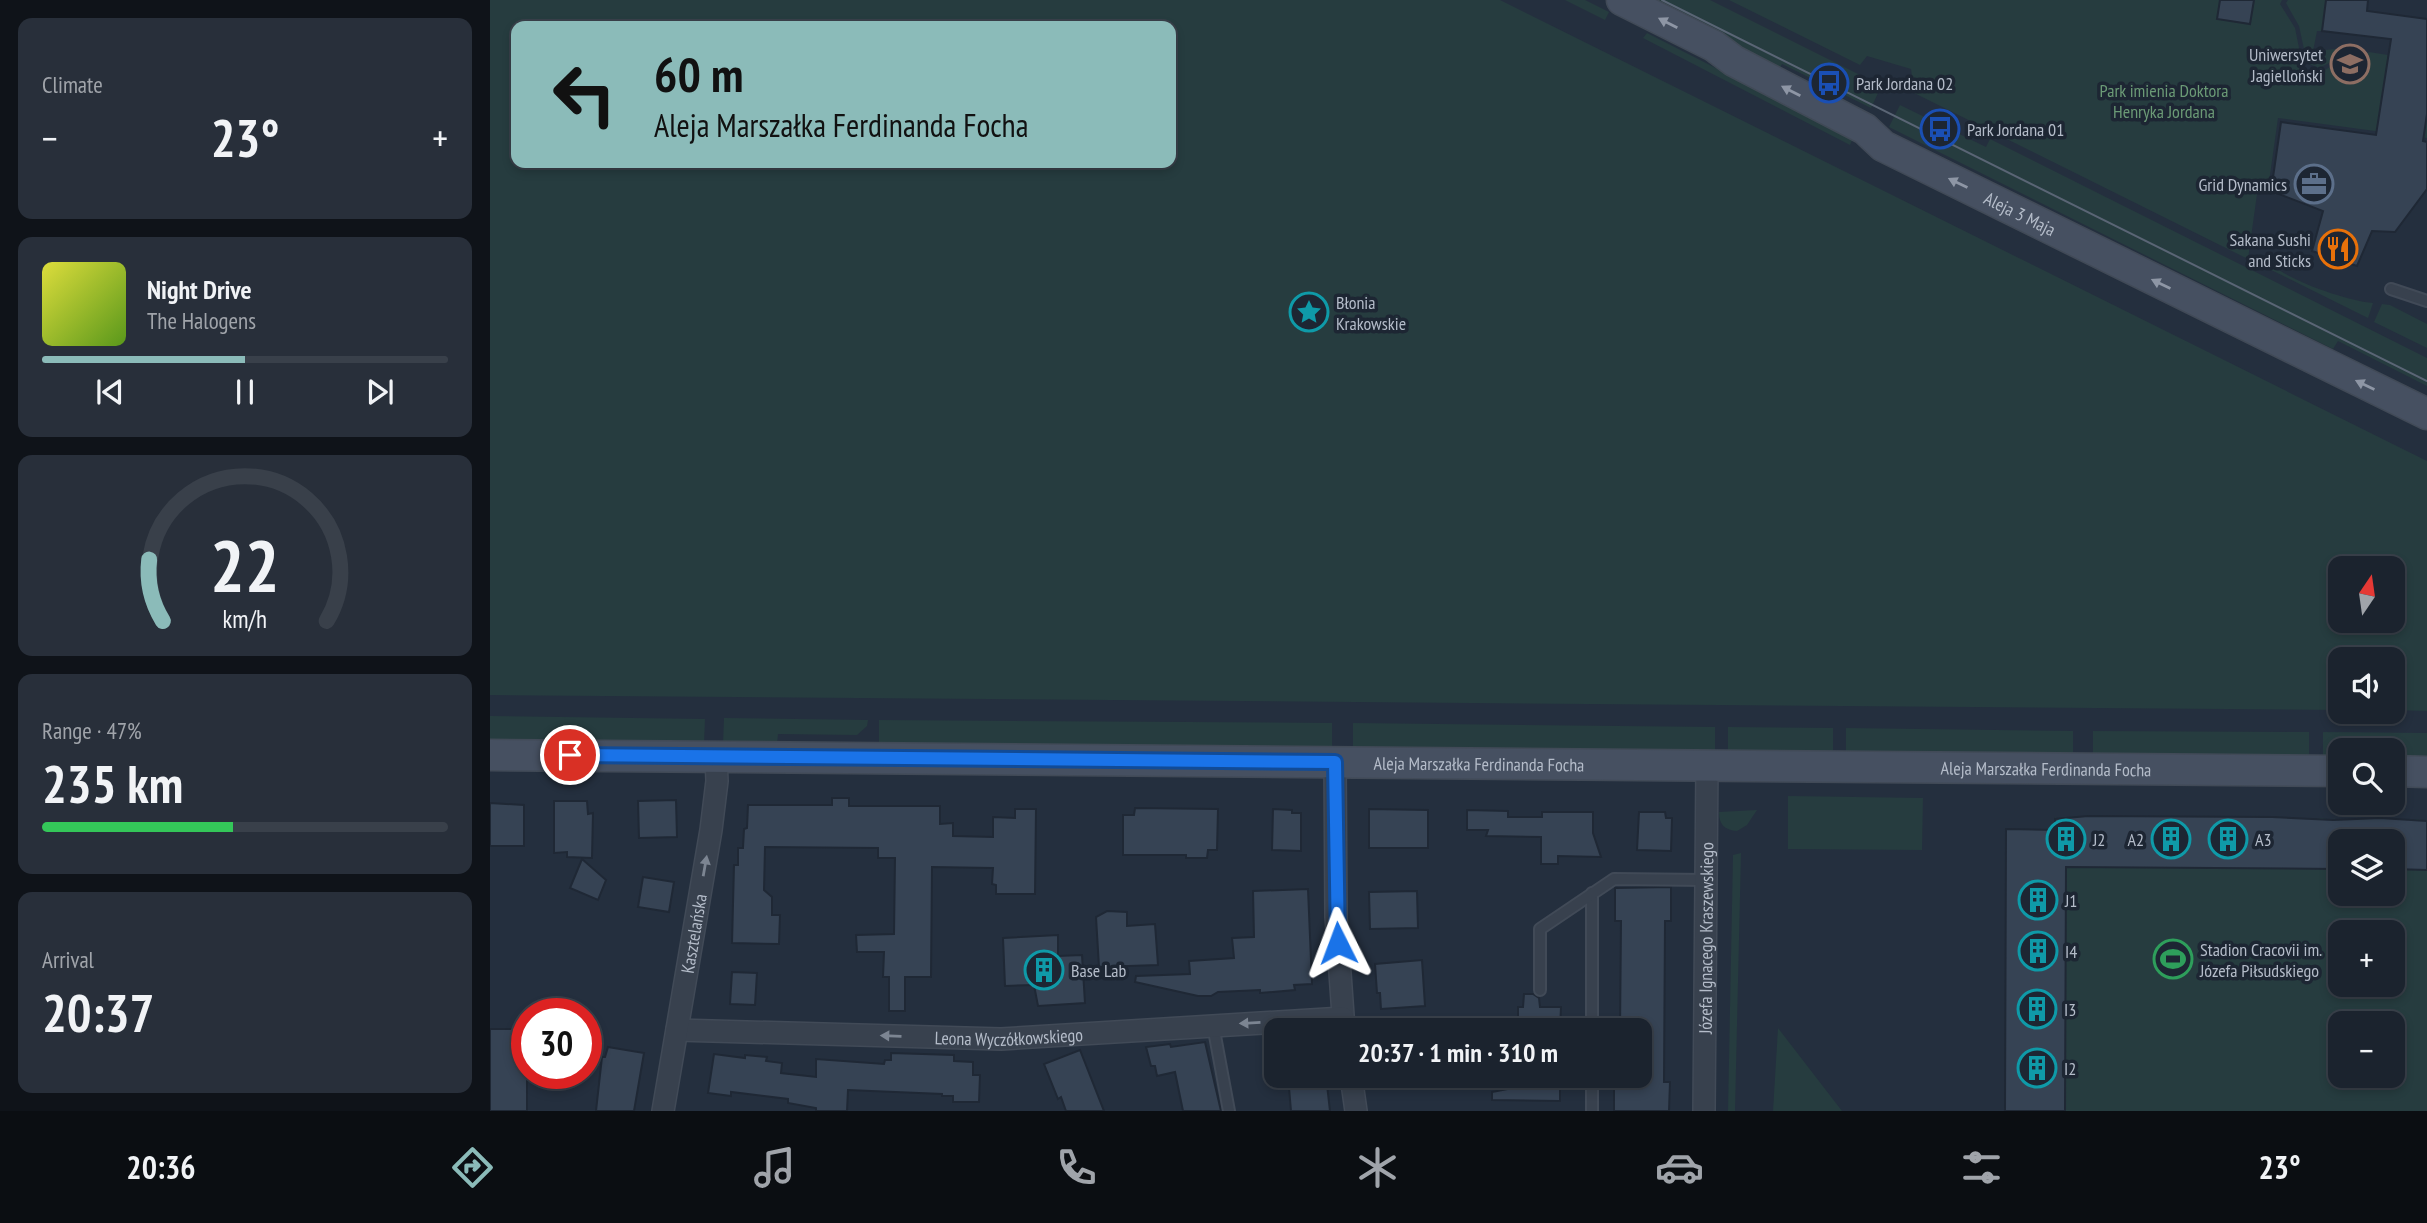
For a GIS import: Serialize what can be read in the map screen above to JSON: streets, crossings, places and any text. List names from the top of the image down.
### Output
{
  "streets": {
    "street": [
      "Aleja 3 Maja",
      "Aleja Marszałka Ferdinanda Focha",
      "Kasztelańska",
      "Józefa Ignacego Kraszewskiego",
      "Leona Wyczółkowskiego"
    ]
  },
  "crossings": [
    ["Aleja Marszałka Ferdinanda Focha", "Kasztelańska"],
    ["Aleja Marszałka Ferdinanda Focha", "Józefa Ignacego Kraszewskiego"],
    ["Kasztelańska", "Leona Wyczółkowskiego"]
  ],
  "one_way": ["Aleja 3 Maja", "Kasztelańska", "Leona Wyczółkowskiego"],
  "parks": ["Park imienia Doktora Henryka Jordana"],
  "places": {
    "school or university": ["Uniwersytet Jagielloński"],
    "bus stop": ["Park Jordana 02", "Park Jordana 01"],
    "office": ["Grid Dynamics"],
    "restaurant": ["Sakana Sushi and Sticks"],
    "place": ["Błonia Krakowskie"],
    "building": [
      "J2",
      "A2",
      "A3",
      "J1",
      "I4",
      "Base Lab",
      "I3",
      "I2"
    ],
    "sports": ["Stadion Cracovii im. Józefa Piłsudskiego"]
  },
  "north": "top",
  "page": {
    "tile": [
      "Climate",
      ["Range · 47%", "235 km"],
      ["Arrival", "20:37"]
    ],
    "turn": ["60 m", "Aleja Marszałka Ferdinanda Focha"],
    "heat": ["−", "23°", "+"],
    "song": ["Night Drive", "The Halogens"],
    "map_buttons": ["+", "−"],
    "limit": "30",
    "trip": "20:37 · 1 min · 310 m",
    "tabs": ["20:36", "23°"],
    "gauge": ["22", "km/h"]
  }
}
